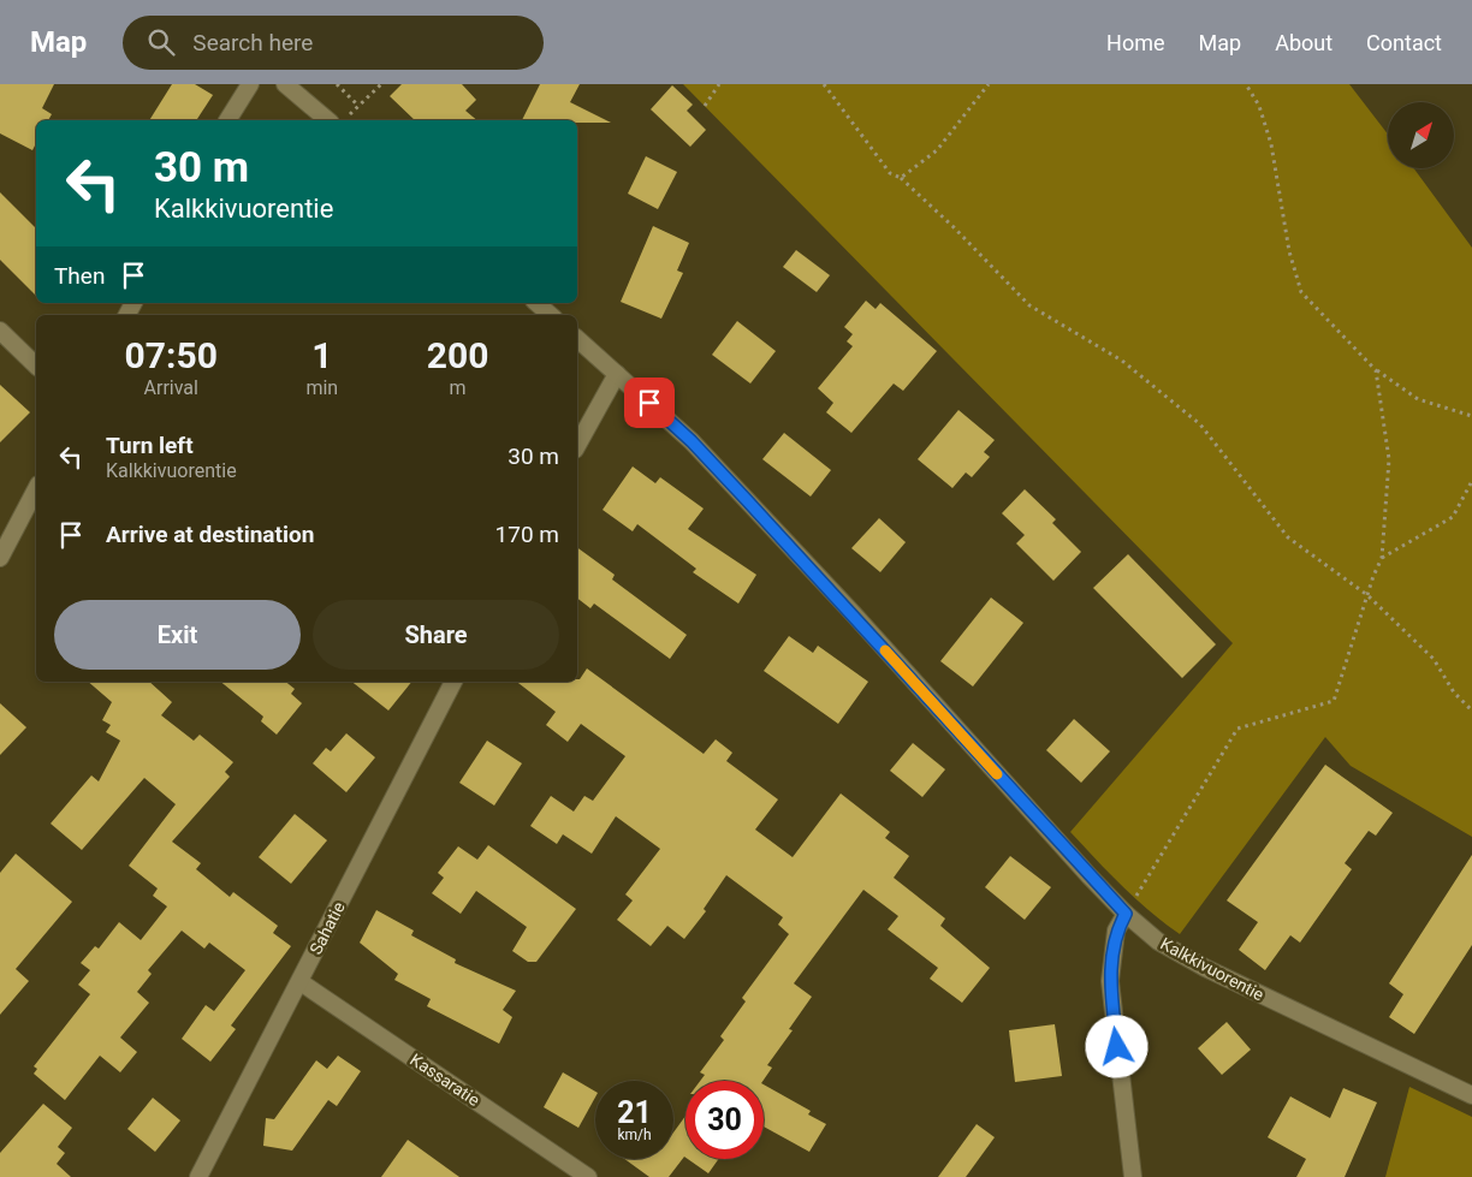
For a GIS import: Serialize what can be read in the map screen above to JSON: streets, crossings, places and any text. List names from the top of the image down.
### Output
{
  "streets": {
    "street": ["Sahatie", "Kalkkivuorentie", "Kassaratie"]
  },
  "crossings": [
    ["Sahatie", "Kassaratie"]
  ],
  "north": "top right",
  "page": {
    "header": "Map",
    "search": "Search here",
    "nav": [
      "Home",
      "Map",
      "About",
      "Contact"
    ],
    "turn": ["30 m", "Kalkkivuorentie"],
    "then": "Then",
    "eta": [
      "07:50",
      "Arrival",
      "1",
      "min",
      "200",
      "m"
    ],
    "list": [
      {
        "name": "Turn left",
        "note": "Kalkkivuorentie",
        "value": "30 m"
      },
      {
        "name": "Arrive at destination",
        "value": "170 m"
      }
    ],
    "buttons": ["Exit", "Share"],
    "speed": "21 km/h",
    "limit": "30"
  }
}
